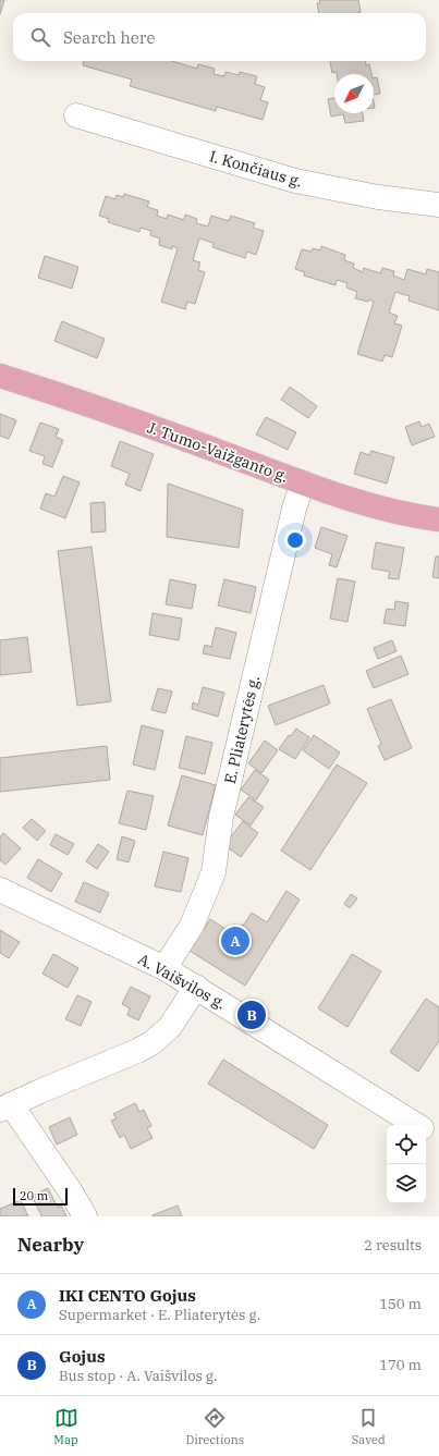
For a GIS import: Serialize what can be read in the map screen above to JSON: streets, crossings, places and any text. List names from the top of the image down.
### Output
{
  "streets": {
    "main road": ["J. Tumo-Vaižganto g."],
    "street": ["I. Končiaus g.", "E. Pliaterytės g.", "A. Vaišvilos g."]
  },
  "crossings": [
    ["J. Tumo-Vaižganto g.", "E. Pliaterytės g."],
    ["E. Pliaterytės g.", "A. Vaišvilos g."]
  ],
  "scale_bar": "20 m",
  "north": "bottom left",
  "page": {
    "search": "Search here",
    "pins": ["A", "B"],
    "scale": "20 m",
    "heading": ["Nearby", "2 results"],
    "list": [
      {
        "mark": "A",
        "name": "IKI CENTO Gojus",
        "note": "Supermarket · E. Pliaterytės g.",
        "value": "150 m"
      },
      {
        "mark": "B",
        "name": "Gojus",
        "note": "Bus stop · A. Vaišvilos g.",
        "value": "170 m"
      }
    ],
    "nav": ["Map", "Directions", "Saved"]
  }
}
